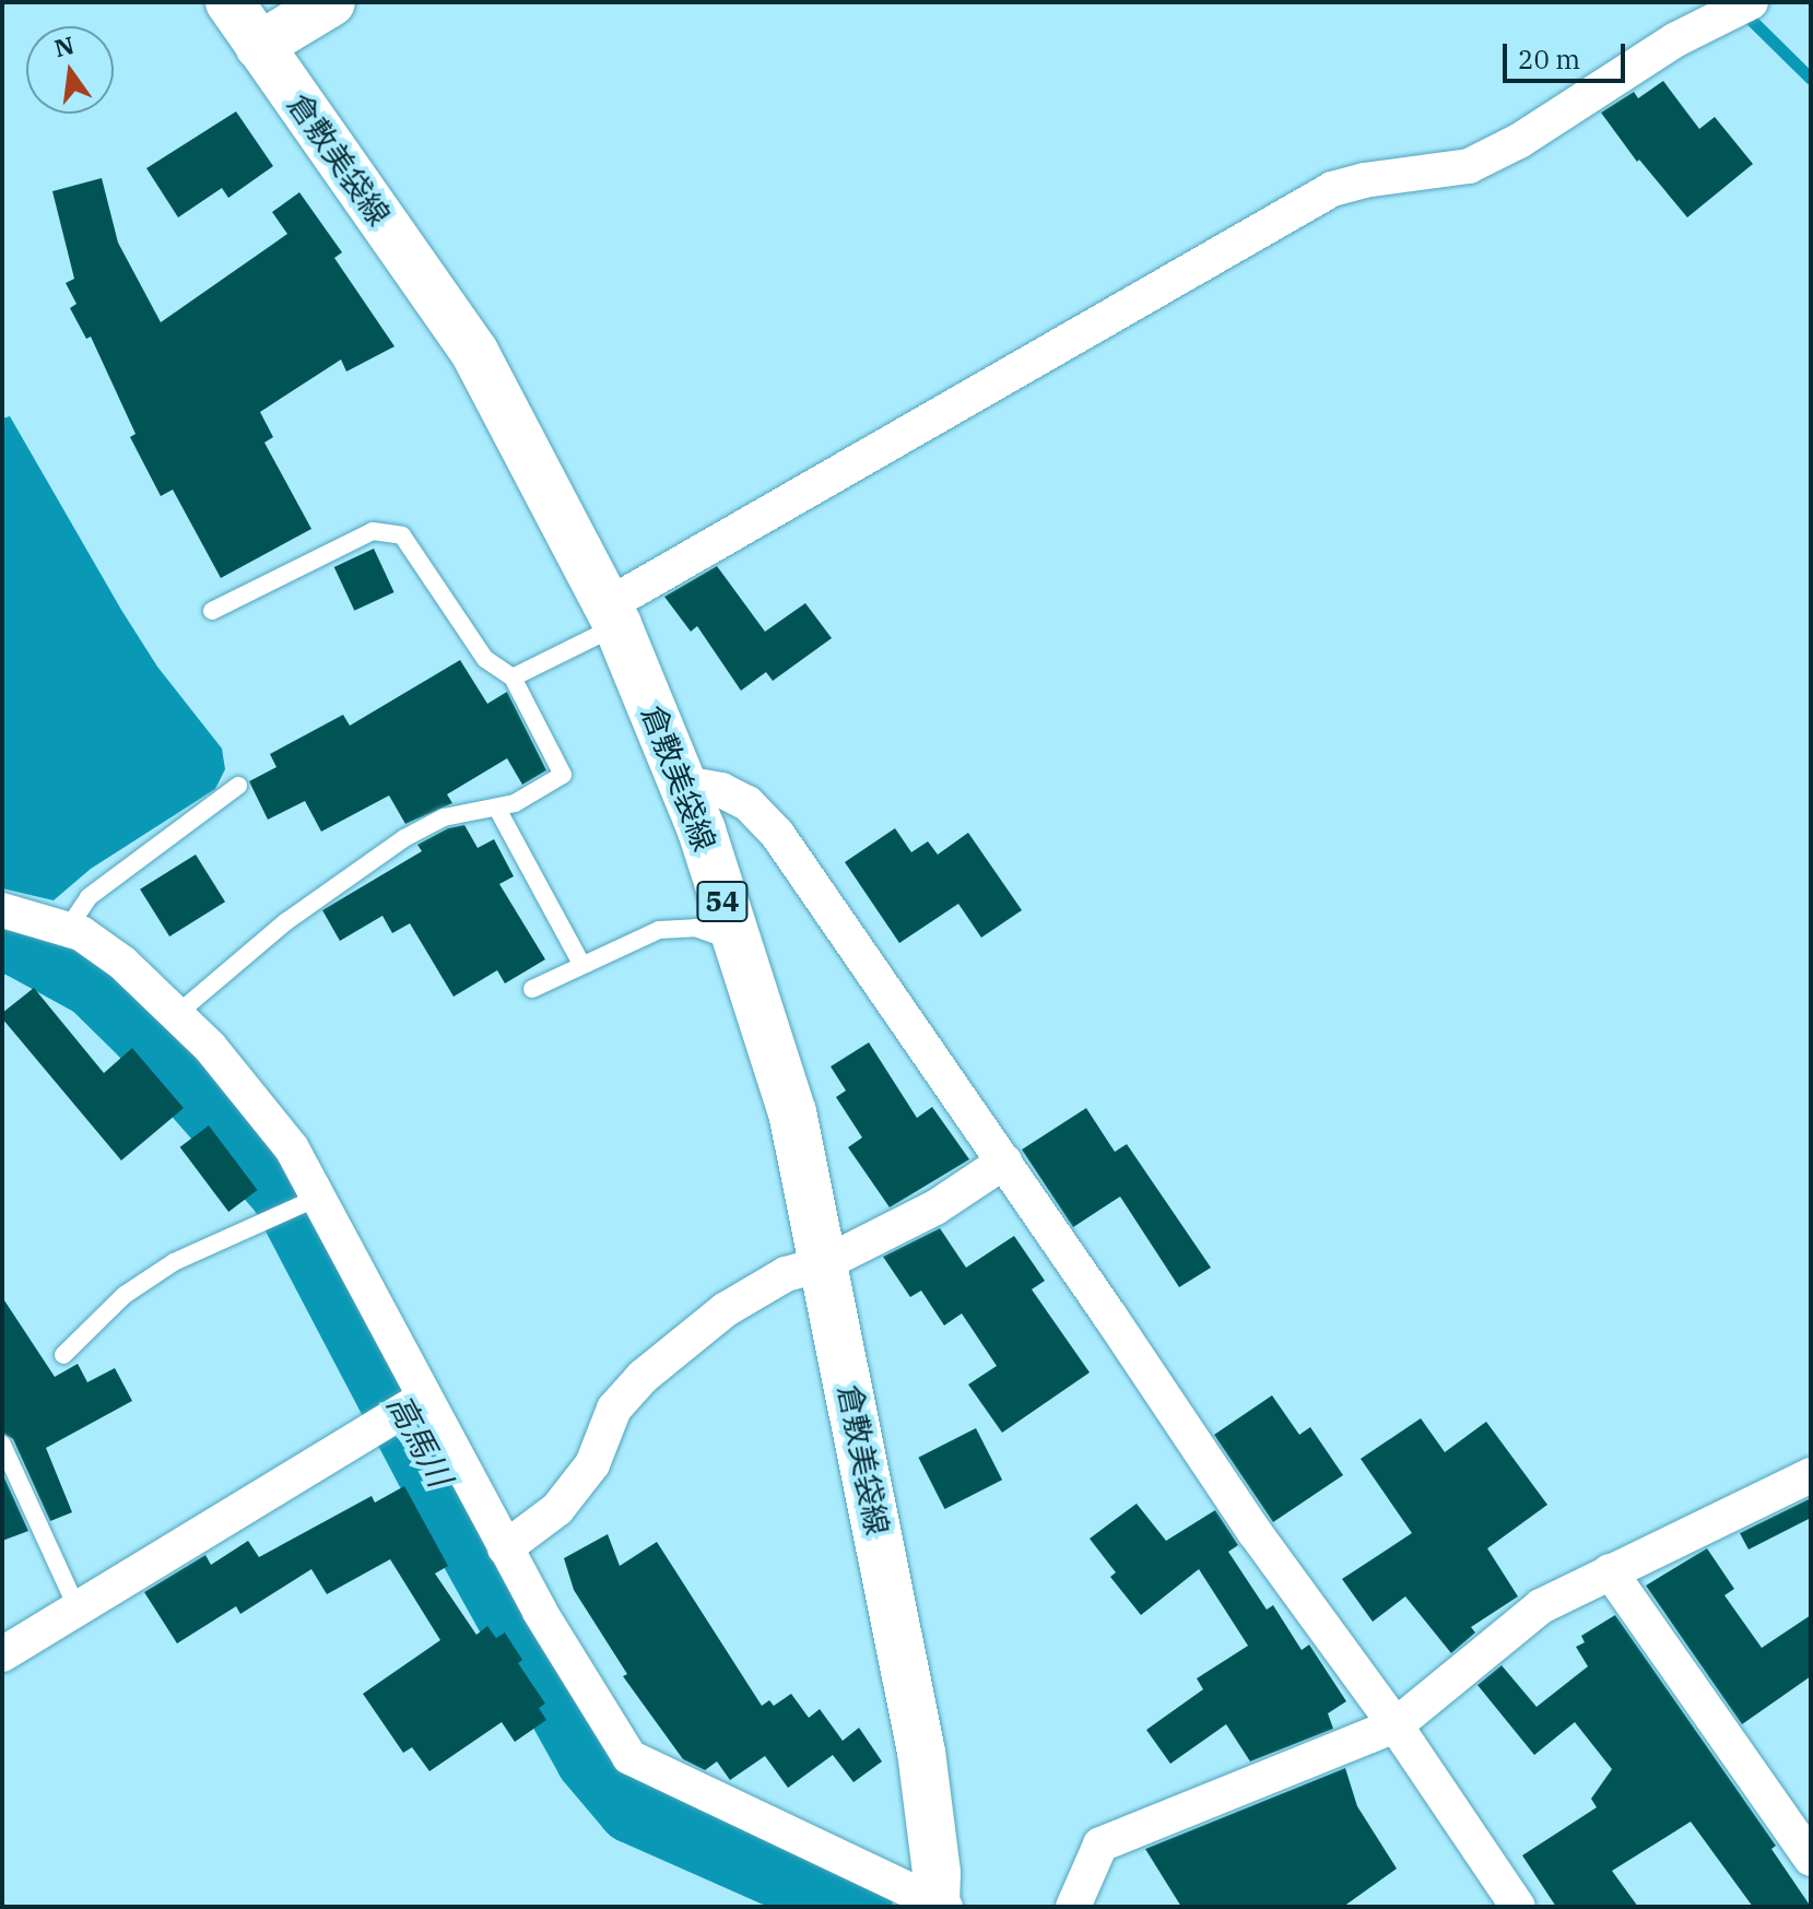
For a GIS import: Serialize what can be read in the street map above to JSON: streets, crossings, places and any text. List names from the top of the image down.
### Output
{
  "streets": {
    "main road": ["倉敷美袋線", "54"]
  },
  "water": ["高馬川"],
  "scale_bar": "20 m",
  "north": "top"
}
